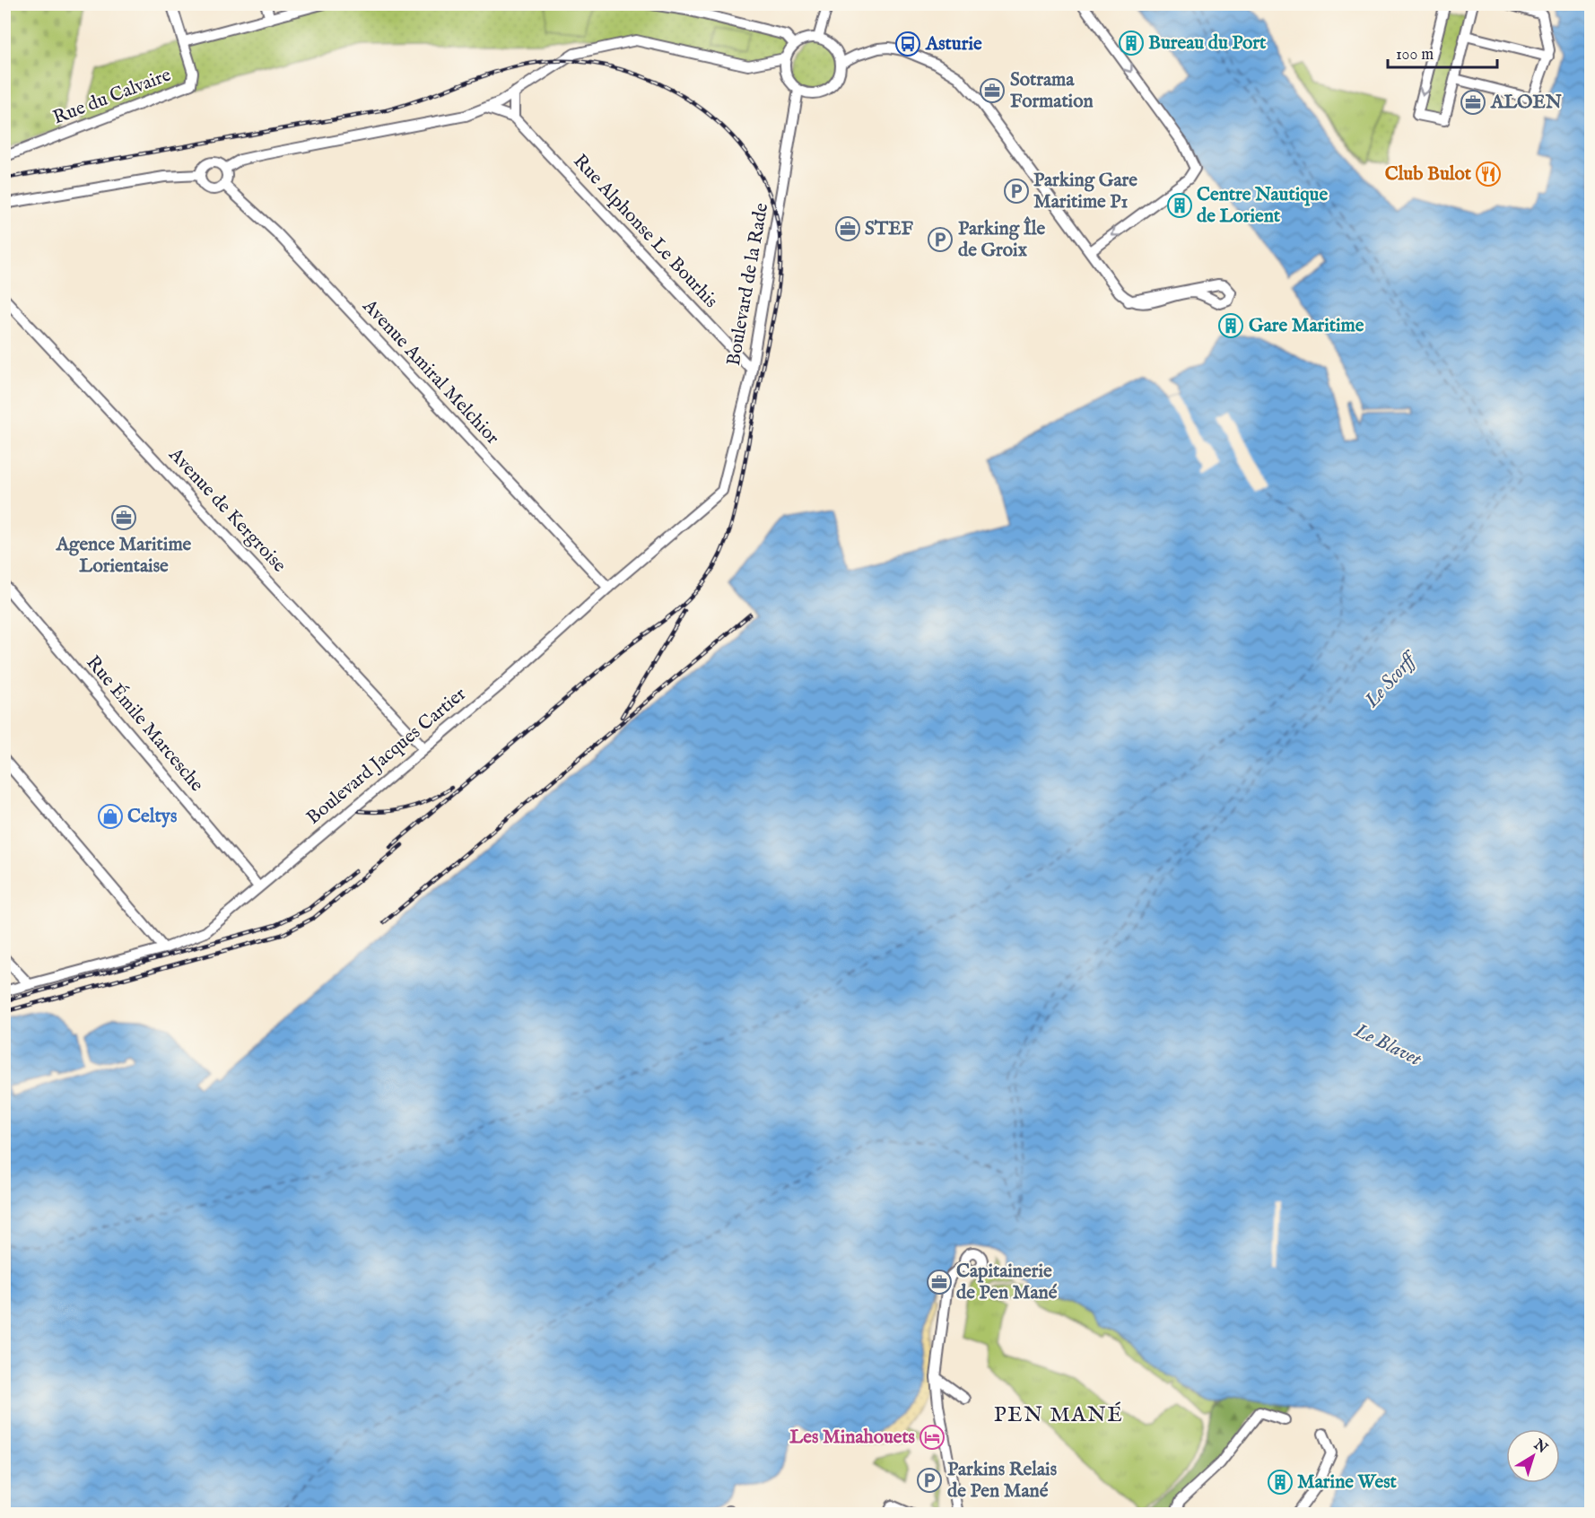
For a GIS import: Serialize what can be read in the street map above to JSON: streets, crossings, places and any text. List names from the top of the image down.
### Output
{
  "streets": {
    "street": [
      "Rue du Calvaire",
      "Rue Alphonse Le Bourhis",
      "Boulevard de la Rade",
      "Avenue Amiral Melchior",
      "Avenue de Kergroise",
      "Rue Émile Marcesche",
      "Boulevard Jacques Cartier"
    ]
  },
  "crossings": [
    ["Rue Alphonse Le Bourhis", "Boulevard de la Rade"],
    ["Boulevard de la Rade", "Boulevard Jacques Cartier"],
    ["Avenue Amiral Melchior", "Boulevard Jacques Cartier"],
    ["Avenue de Kergroise", "Boulevard Jacques Cartier"],
    ["Rue Émile Marcesche", "Boulevard Jacques Cartier"]
  ],
  "districts": ["PEN MANÉ"],
  "water": ["Le Scorff", "Le Blavet"],
  "places": {
    "building": [
      "Bureau du Port",
      "Centre Nautique de Lorient",
      "Gare Maritime",
      "Marine West"
    ],
    "bus stop": ["Asturie"],
    "office": [
      "Sotrama Formation",
      "ALOEN",
      "STEF",
      "Agence Maritime Lorientaise",
      "Capitainerie de Pen Mané"
    ],
    "restaurant": ["Club Bulot"],
    "parking": ["Parking Gare Maritime P1", "Parking Île de Groix", "Parkins Relais de Pen Mané"],
    "shop": ["Celtys"],
    "hotel": ["Les Minahouets"]
  },
  "scale_bar": "100 m",
  "north": "top right"
}
